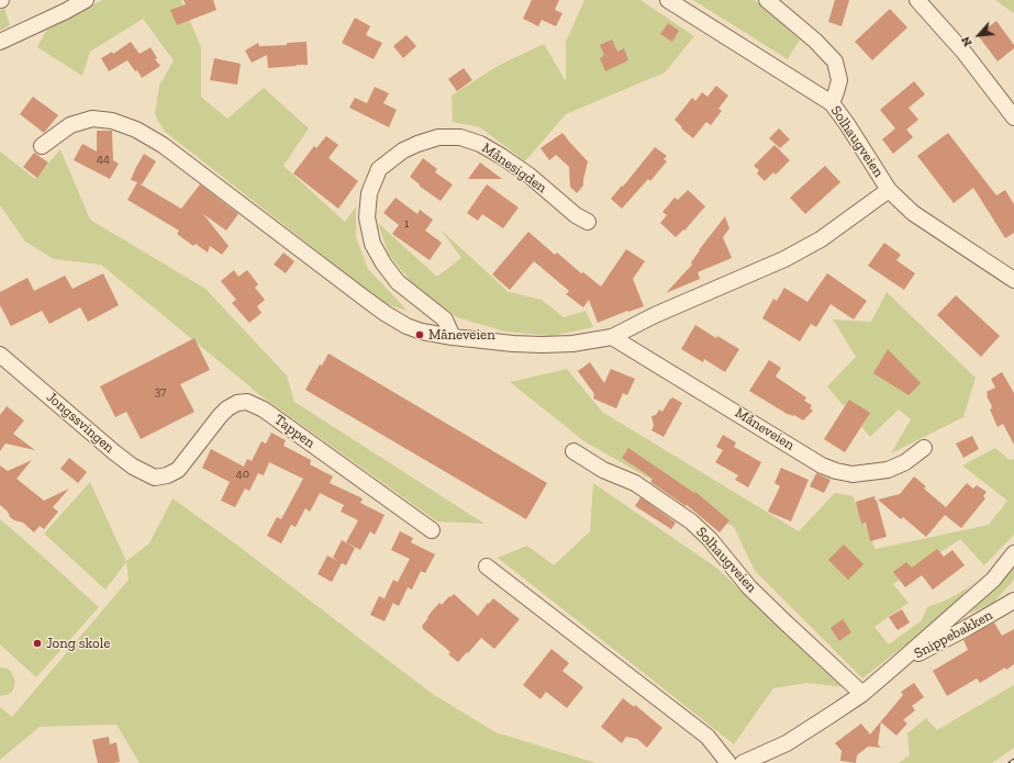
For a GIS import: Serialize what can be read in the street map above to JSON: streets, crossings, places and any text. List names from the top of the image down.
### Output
{
  "streets": {
    "street": [
      "Solhaugveien",
      "Månesigden",
      "Jongssvingen",
      "Måneveien",
      "Tappen",
      "Snippebakken"
    ]
  },
  "crossings": [
    ["Jongssvingen", "Tappen"]
  ],
  "places": ["Måneveien", "Jong skole"],
  "house_numbers": [
    "44",
    "1",
    "37",
    "40"
  ],
  "north": "bottom left"
}
